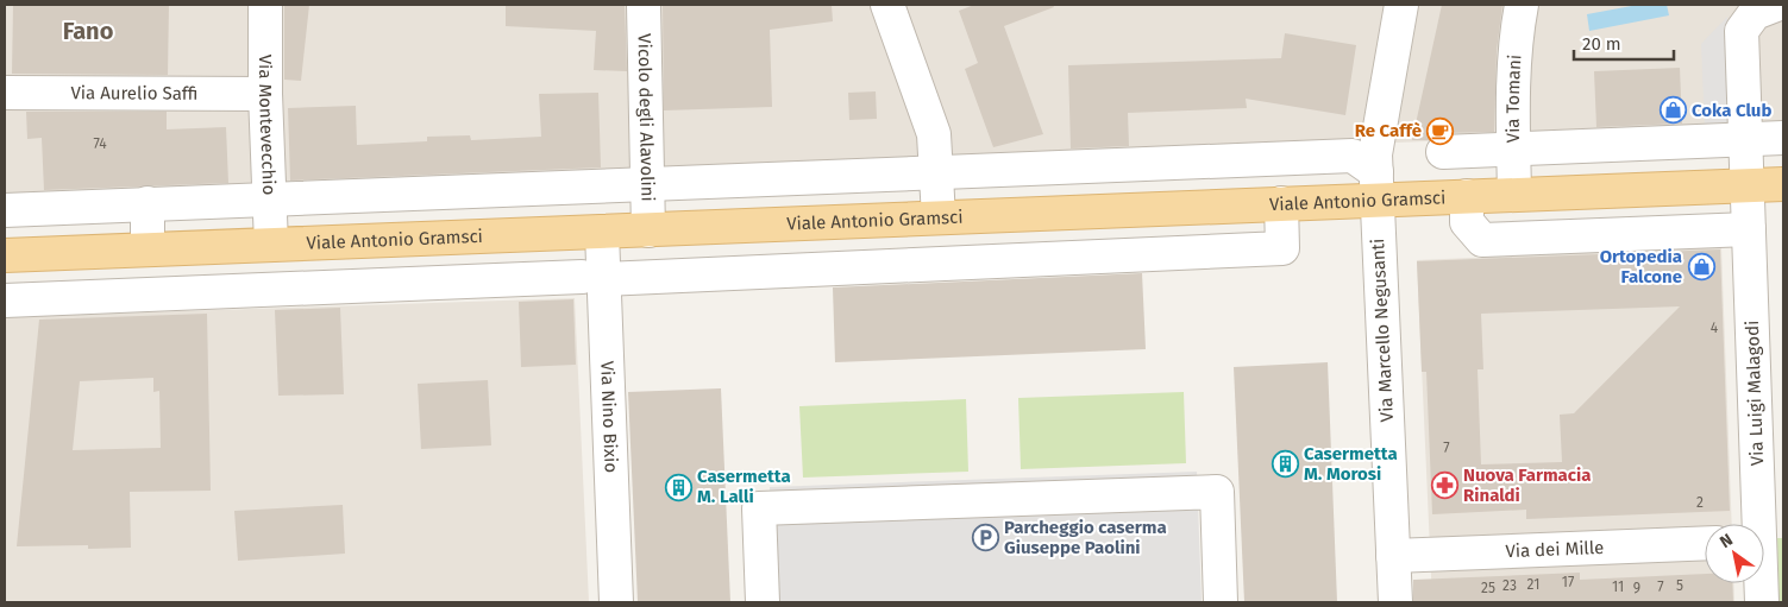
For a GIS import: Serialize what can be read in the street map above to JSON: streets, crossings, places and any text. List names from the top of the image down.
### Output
{
  "streets": {
    "main road": ["Viale Antonio Gramsci"],
    "street": [
      "Via Aurelio Saffi",
      "Via Tomani",
      "Vicolo degli Alavolini",
      "Via Montevecchio",
      "Via Marcello Negusanti",
      "Via Luigi Malagodi",
      "Via Nino Bixio",
      "Via dei Mille"
    ]
  },
  "crossings": [
    ["Via Aurelio Saffi", "Via Montevecchio"],
    ["Via Tomani", "Viale Antonio Gramsci"],
    ["Vicolo degli Alavolini", "Viale Antonio Gramsci"],
    ["Via Montevecchio", "Viale Antonio Gramsci"],
    ["Viale Antonio Gramsci", "Via Marcello Negusanti"],
    ["Viale Antonio Gramsci", "Via Luigi Malagodi"],
    ["Viale Antonio Gramsci", "Via Nino Bixio"],
    ["Via Marcello Negusanti", "Via dei Mille"]
  ],
  "districts": ["Fano"],
  "places": {
    "shop": ["Coka Club", "Ortopedia Falcone"],
    "cafe": ["Re Caffè"],
    "building": ["Casermetta M. Morosi", "Casermetta M. Lalli"],
    "pharmacy": ["Nuova Farmacia Rinaldi"],
    "parking": ["Parcheggio caserma Giuseppe Paolini"]
  },
  "house_numbers": [
    "74",
    "4",
    "7",
    "2",
    "17",
    "21",
    "23",
    "5",
    "11",
    "7",
    "25",
    "9"
  ],
  "scale_bar": "20 m",
  "north": "top left"
}
